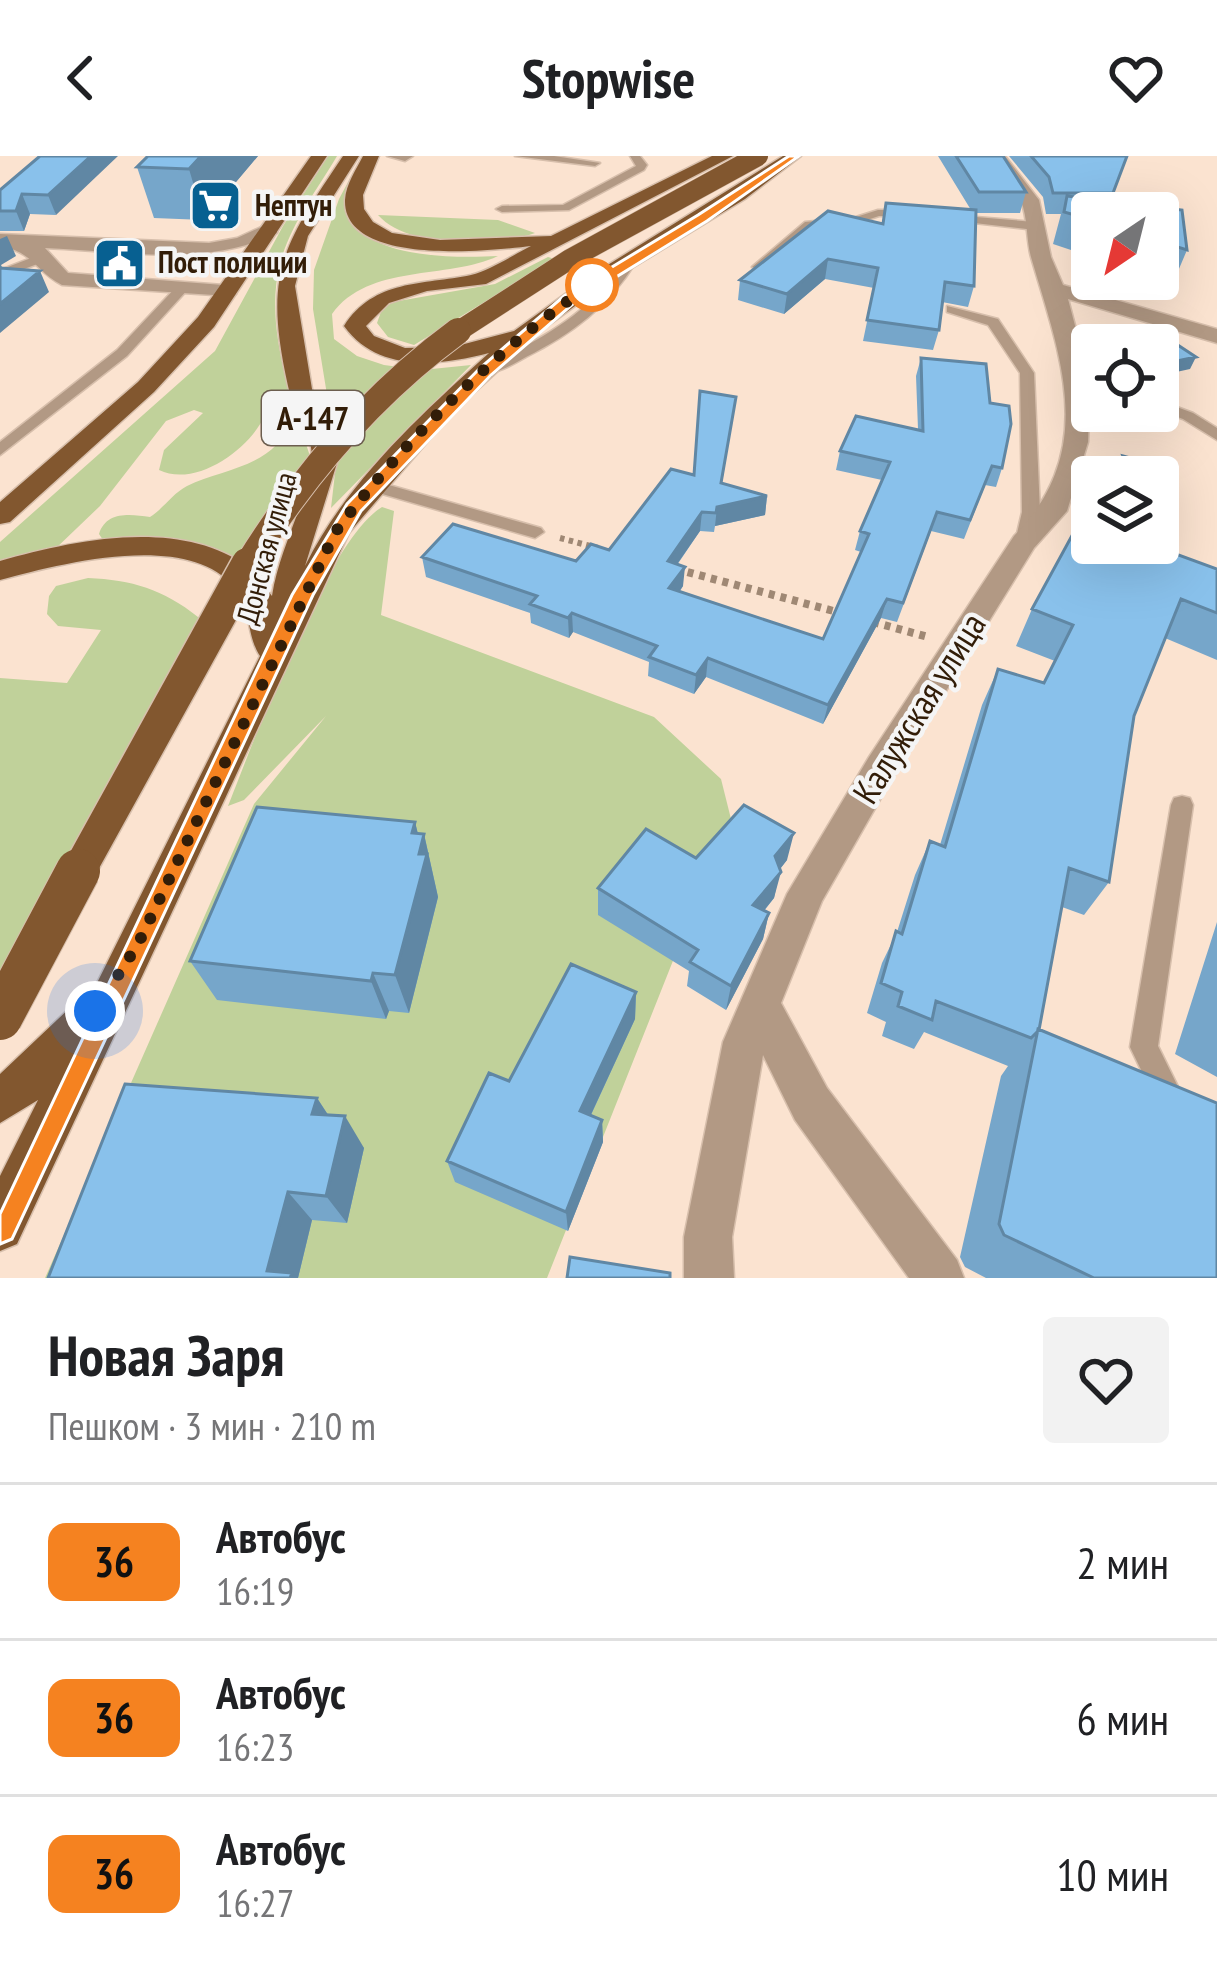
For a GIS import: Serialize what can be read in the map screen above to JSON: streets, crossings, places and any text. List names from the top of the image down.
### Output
{
  "streets": {
    "main road": ["А-147", "Донская улица"],
    "street": ["Калужская улица"]
  },
  "crossings": [
    ["А-147", "Донская улица"]
  ],
  "places": {
    "supermarket": ["Нептун"],
    "public building": ["Пост полиции"]
  },
  "lines": ["bus line 36"],
  "north": "bottom left",
  "page": {
    "header": "Stopwise",
    "heading": ["Новая Заря", "Пешком · 3 мин · 210 m"],
    "list": [
      {
        "mark": "36",
        "name": "Автобус",
        "note": "16:19",
        "value": "2 мин"
      },
      {
        "mark": "36",
        "name": "Автобус",
        "note": "16:23",
        "value": "6 мин"
      },
      {
        "mark": "36",
        "name": "Автобус",
        "note": "16:27",
        "value": "10 мин"
      }
    ]
  }
}
